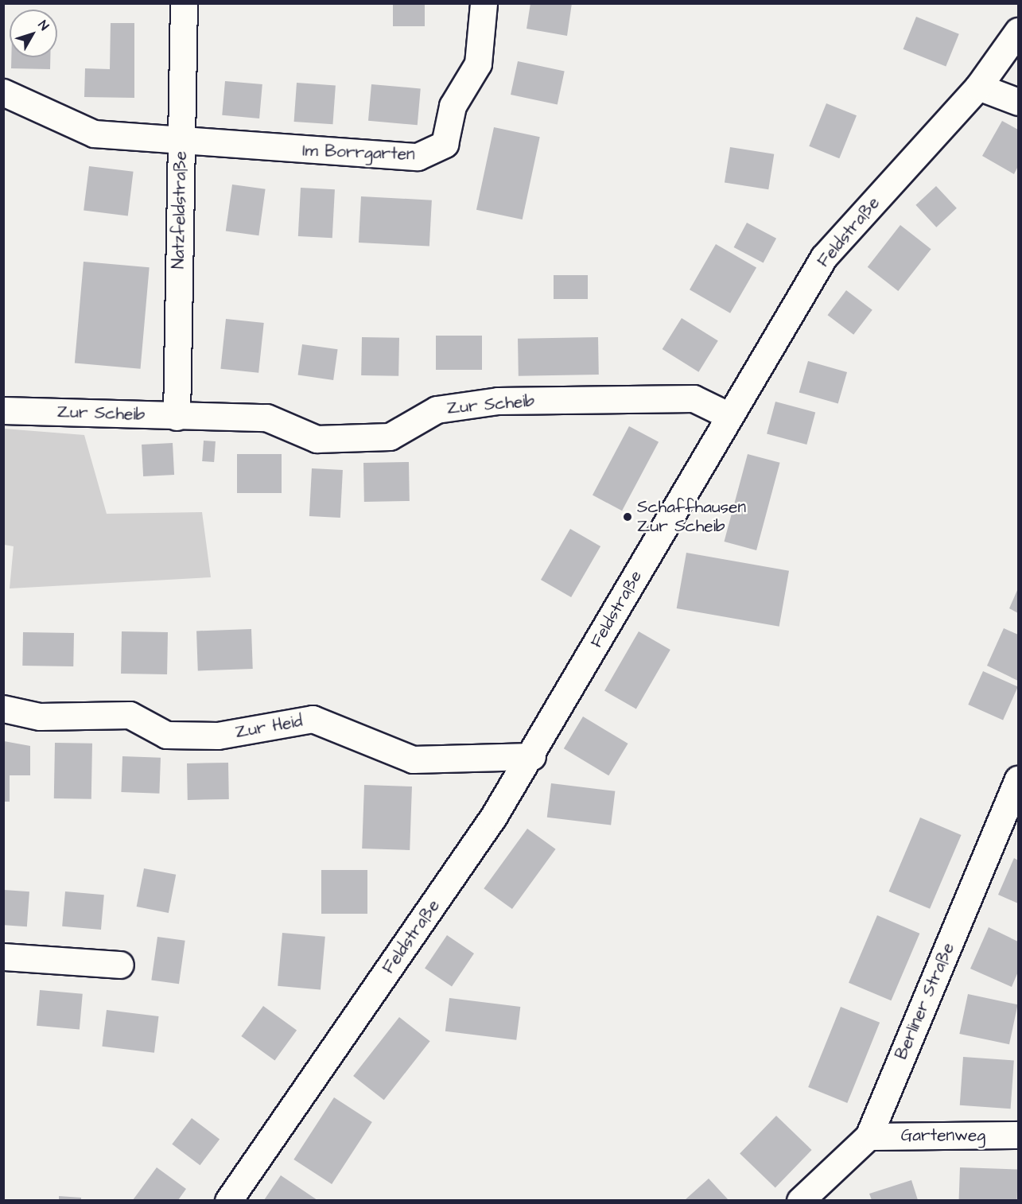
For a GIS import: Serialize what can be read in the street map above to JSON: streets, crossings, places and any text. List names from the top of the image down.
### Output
{
  "streets": {
    "street": [
      "Im Borrgarten",
      "Natzfeldstraße",
      "Feldstraße",
      "Zur Scheib",
      "Zur Heid",
      "Berliner Straße",
      "Gartenweg"
    ]
  },
  "crossings": [
    ["Im Borrgarten", "Natzfeldstraße"],
    ["Natzfeldstraße", "Zur Scheib"],
    ["Feldstraße", "Zur Scheib"],
    ["Feldstraße", "Zur Heid"],
    ["Berliner Straße", "Gartenweg"]
  ],
  "places": ["Schaffhausen Zur Scheib"],
  "north": "top right"
}
